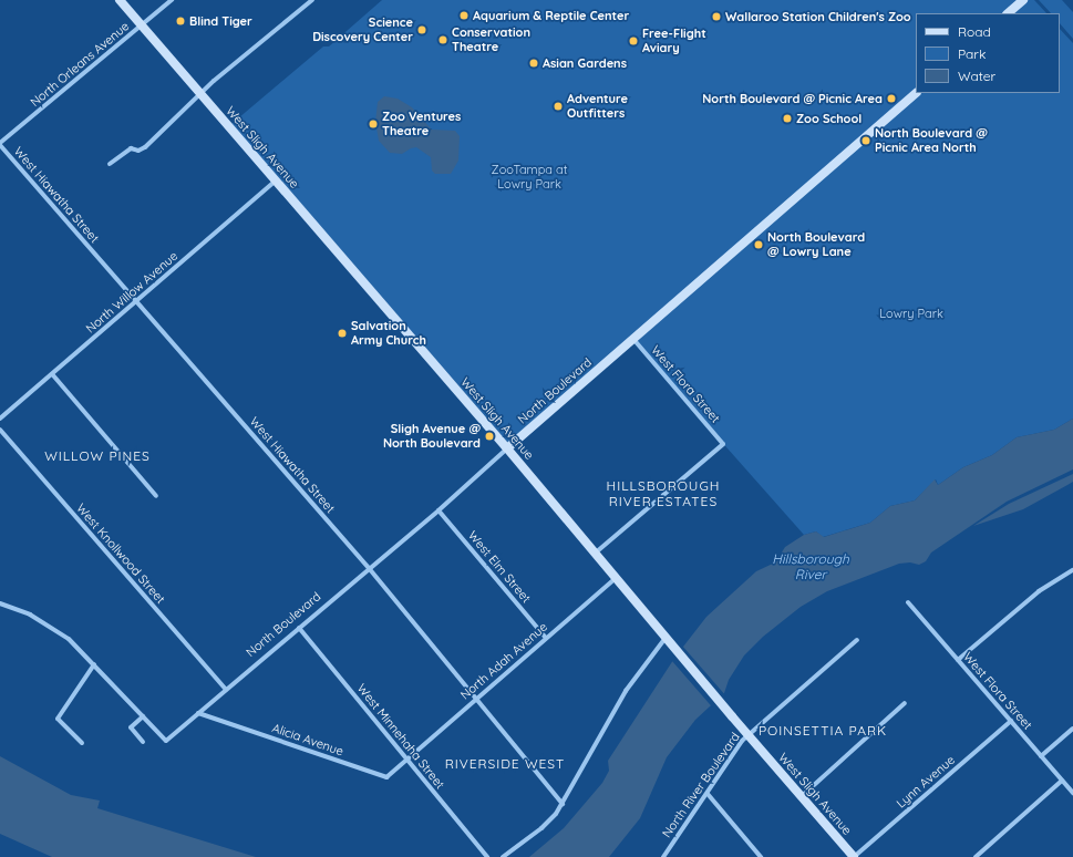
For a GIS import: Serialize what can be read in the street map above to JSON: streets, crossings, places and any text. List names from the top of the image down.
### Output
{
  "streets": {
    "main road": ["West Sligh Avenue", "North Boulevard"],
    "street": [
      "North Orleans Avenue",
      "West Hiawatha Street",
      "North Willow Avenue",
      "West Flora Street",
      "West Knollwood Street",
      "West Elm Street",
      "North Adah Avenue",
      "West Minnehaha Street",
      "Alicia Avenue",
      "Lynn Avenue",
      "North River Boulevard"
    ]
  },
  "crossings": [
    ["North Orleans Avenue", "West Sligh Avenue"],
    ["North Orleans Avenue", "West Hiawatha Street"],
    ["West Sligh Avenue", "North Willow Avenue"],
    ["West Sligh Avenue", "West Flora Street"],
    ["West Sligh Avenue", "North Boulevard"],
    ["West Sligh Avenue", "North Adah Avenue"],
    ["West Sligh Avenue", "Lynn Avenue"],
    ["West Sligh Avenue", "North River Boulevard"],
    ["West Hiawatha Street", "North Willow Avenue"],
    ["West Hiawatha Street", "North Boulevard"],
    ["West Hiawatha Street", "North Adah Avenue"],
    ["West Flora Street", "North Boulevard"],
    ["West Flora Street", "Lynn Avenue"],
    ["North Boulevard", "West Knollwood Street"],
    ["North Boulevard", "West Elm Street"],
    ["North Boulevard", "West Minnehaha Street"],
    ["North Boulevard", "Alicia Avenue"],
    ["West Elm Street", "North Adah Avenue"],
    ["North Adah Avenue", "West Minnehaha Street"],
    ["North Adah Avenue", "Alicia Avenue"],
    ["West Minnehaha Street", "Alicia Avenue"]
  ],
  "districts": [
    "WILLOW PINES",
    "HILLSBOROUGH RIVER ESTATES",
    "POINSETTIA PARK",
    "RIVERSIDE WEST"
  ],
  "water": ["Hillsborough River"],
  "parks": ["ZooTampa at Lowry Park", "Lowry Park"],
  "places": [
    "Aquarium & Reptile Center",
    "Wallaroo Station Children's Zoo",
    "Blind Tiger",
    "Science Discovery Center",
    "Conservation Theatre",
    "Free-Flight Aviary",
    "Asian Gardens",
    "North Boulevard @ Picnic Area",
    "Adventure Outfitters",
    "Zoo School",
    "Zoo Ventures Theatre",
    "North Boulevard @ Picnic Area North",
    "North Boulevard @ Lowry Lane",
    "Salvation Army Church",
    "Sligh Avenue @ North Boulevard"
  ],
  "legend": ["Road", "Park", "Water"]
}
